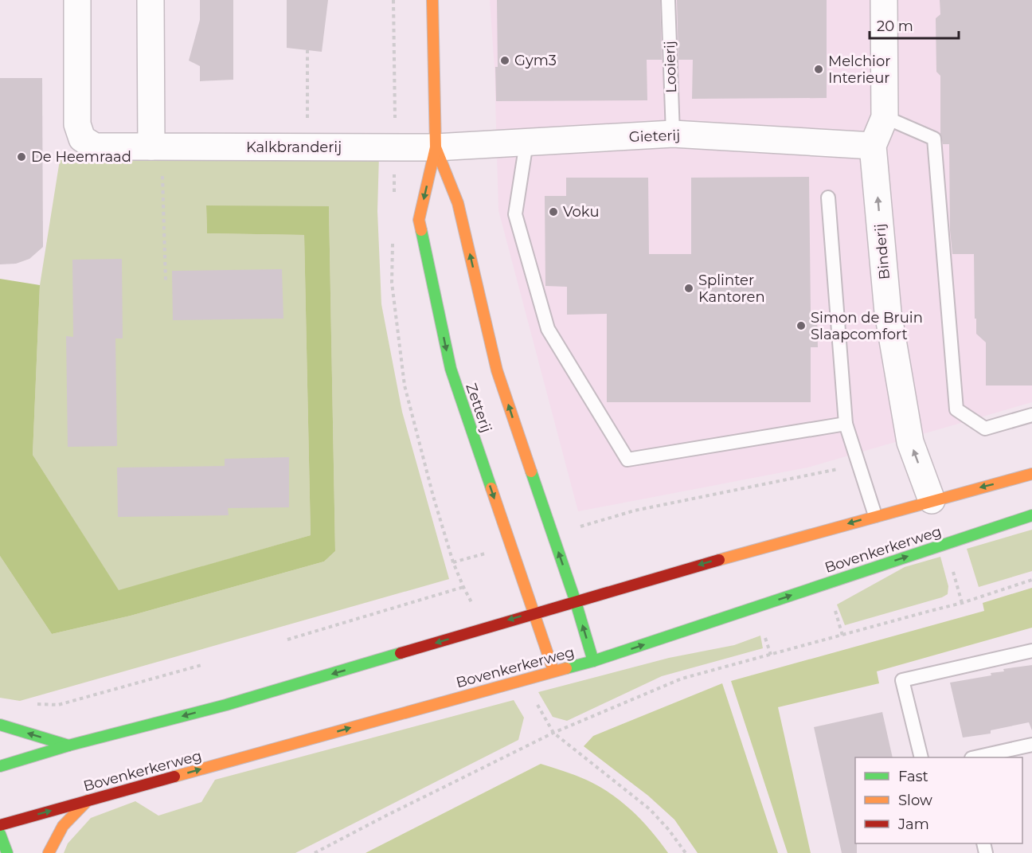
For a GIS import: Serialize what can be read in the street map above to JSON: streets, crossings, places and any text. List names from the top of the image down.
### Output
{
  "streets": {
    "main road": ["Zetterij", "Bovenkerkerweg"],
    "street": ["Gieterij", "Kalkbranderij", "Binderij"],
    "lane": ["Looierij"]
  },
  "crossings": [
    ["Looierij", "Gieterij"],
    ["Gieterij", "Kalkbranderij"],
    ["Gieterij", "Binderij"],
    ["Gieterij", "Zetterij"],
    ["Kalkbranderij", "Zetterij"],
    ["Zetterij", "Bovenkerkerweg"]
  ],
  "one_way": ["Binderij"],
  "places": [
    "Gym3",
    "Melchior Interieur",
    "De Heemraad",
    "Voku",
    "Splinter Kantoren",
    "Simon de Bruin Slaapcomfort"
  ],
  "legend": ["Fast", "Slow", "Jam"],
  "scale_bar": "20 m"
}
